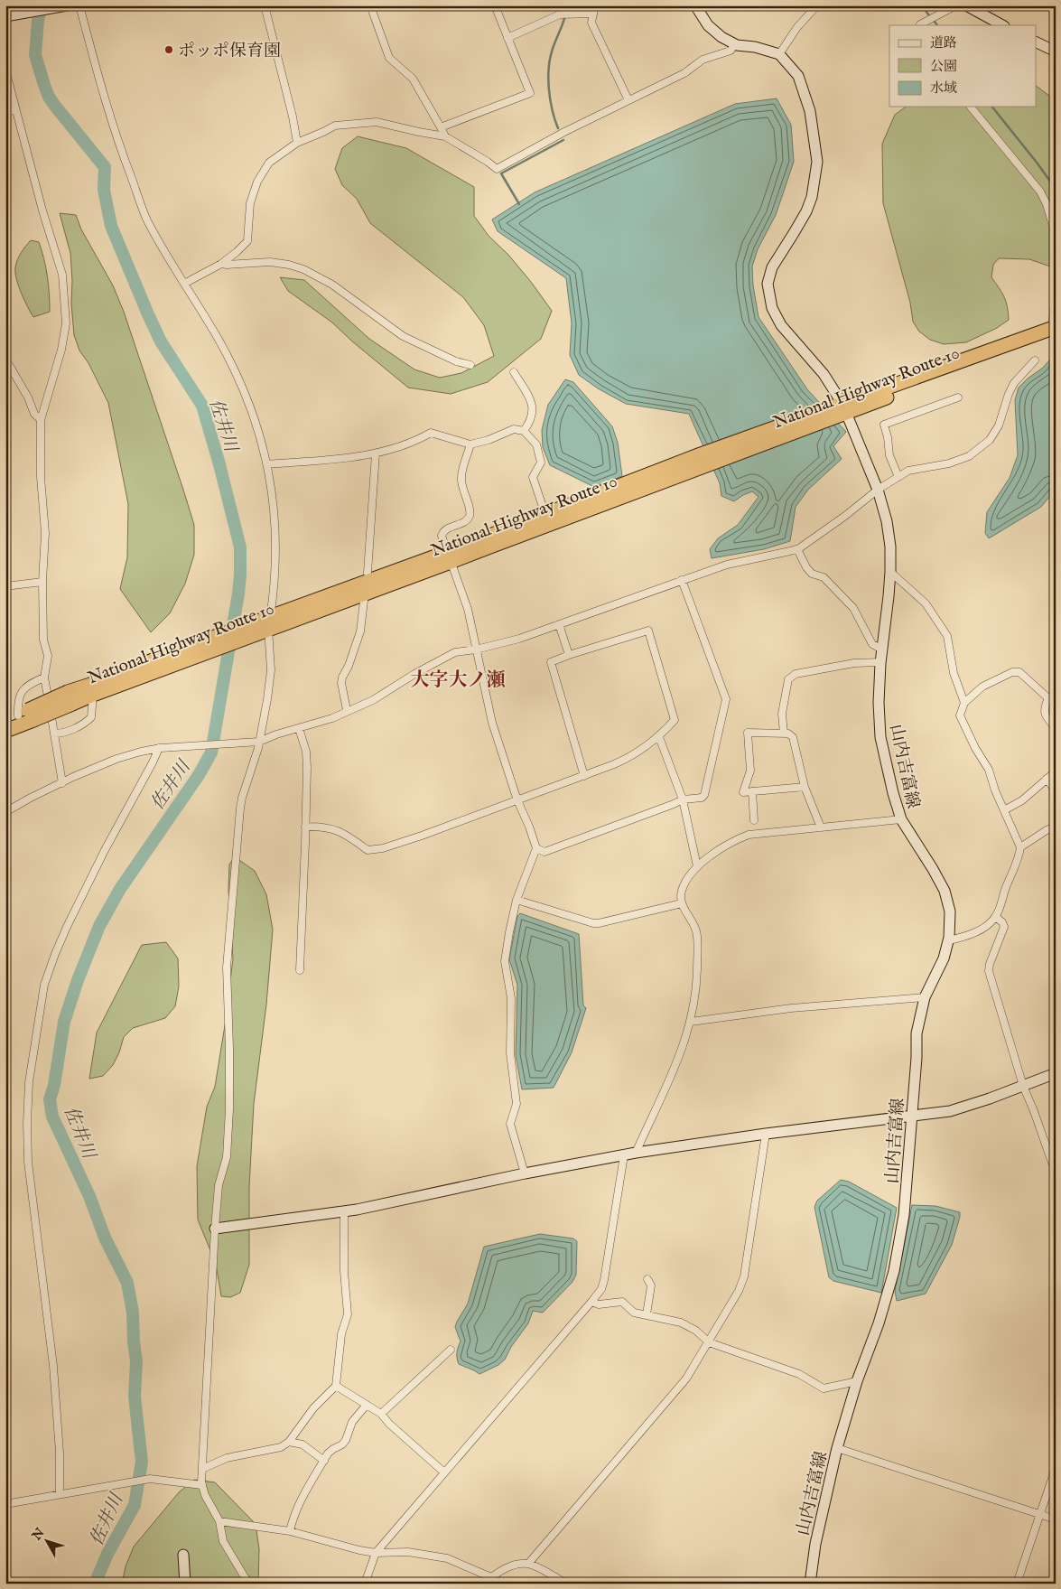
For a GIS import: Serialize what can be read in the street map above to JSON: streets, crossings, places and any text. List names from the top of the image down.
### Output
{
  "streets": {
    "highway": ["National Highway Route 10"],
    "main road": ["山内吉富線"]
  },
  "crossings": [
    ["National Highway Route 10", "山内吉富線"]
  ],
  "districts": ["大字大ノ瀬"],
  "water": ["佐井川"],
  "places": ["ポッポ保育園"],
  "legend": ["道路", "公園", "水域"],
  "north": "top left"
}
